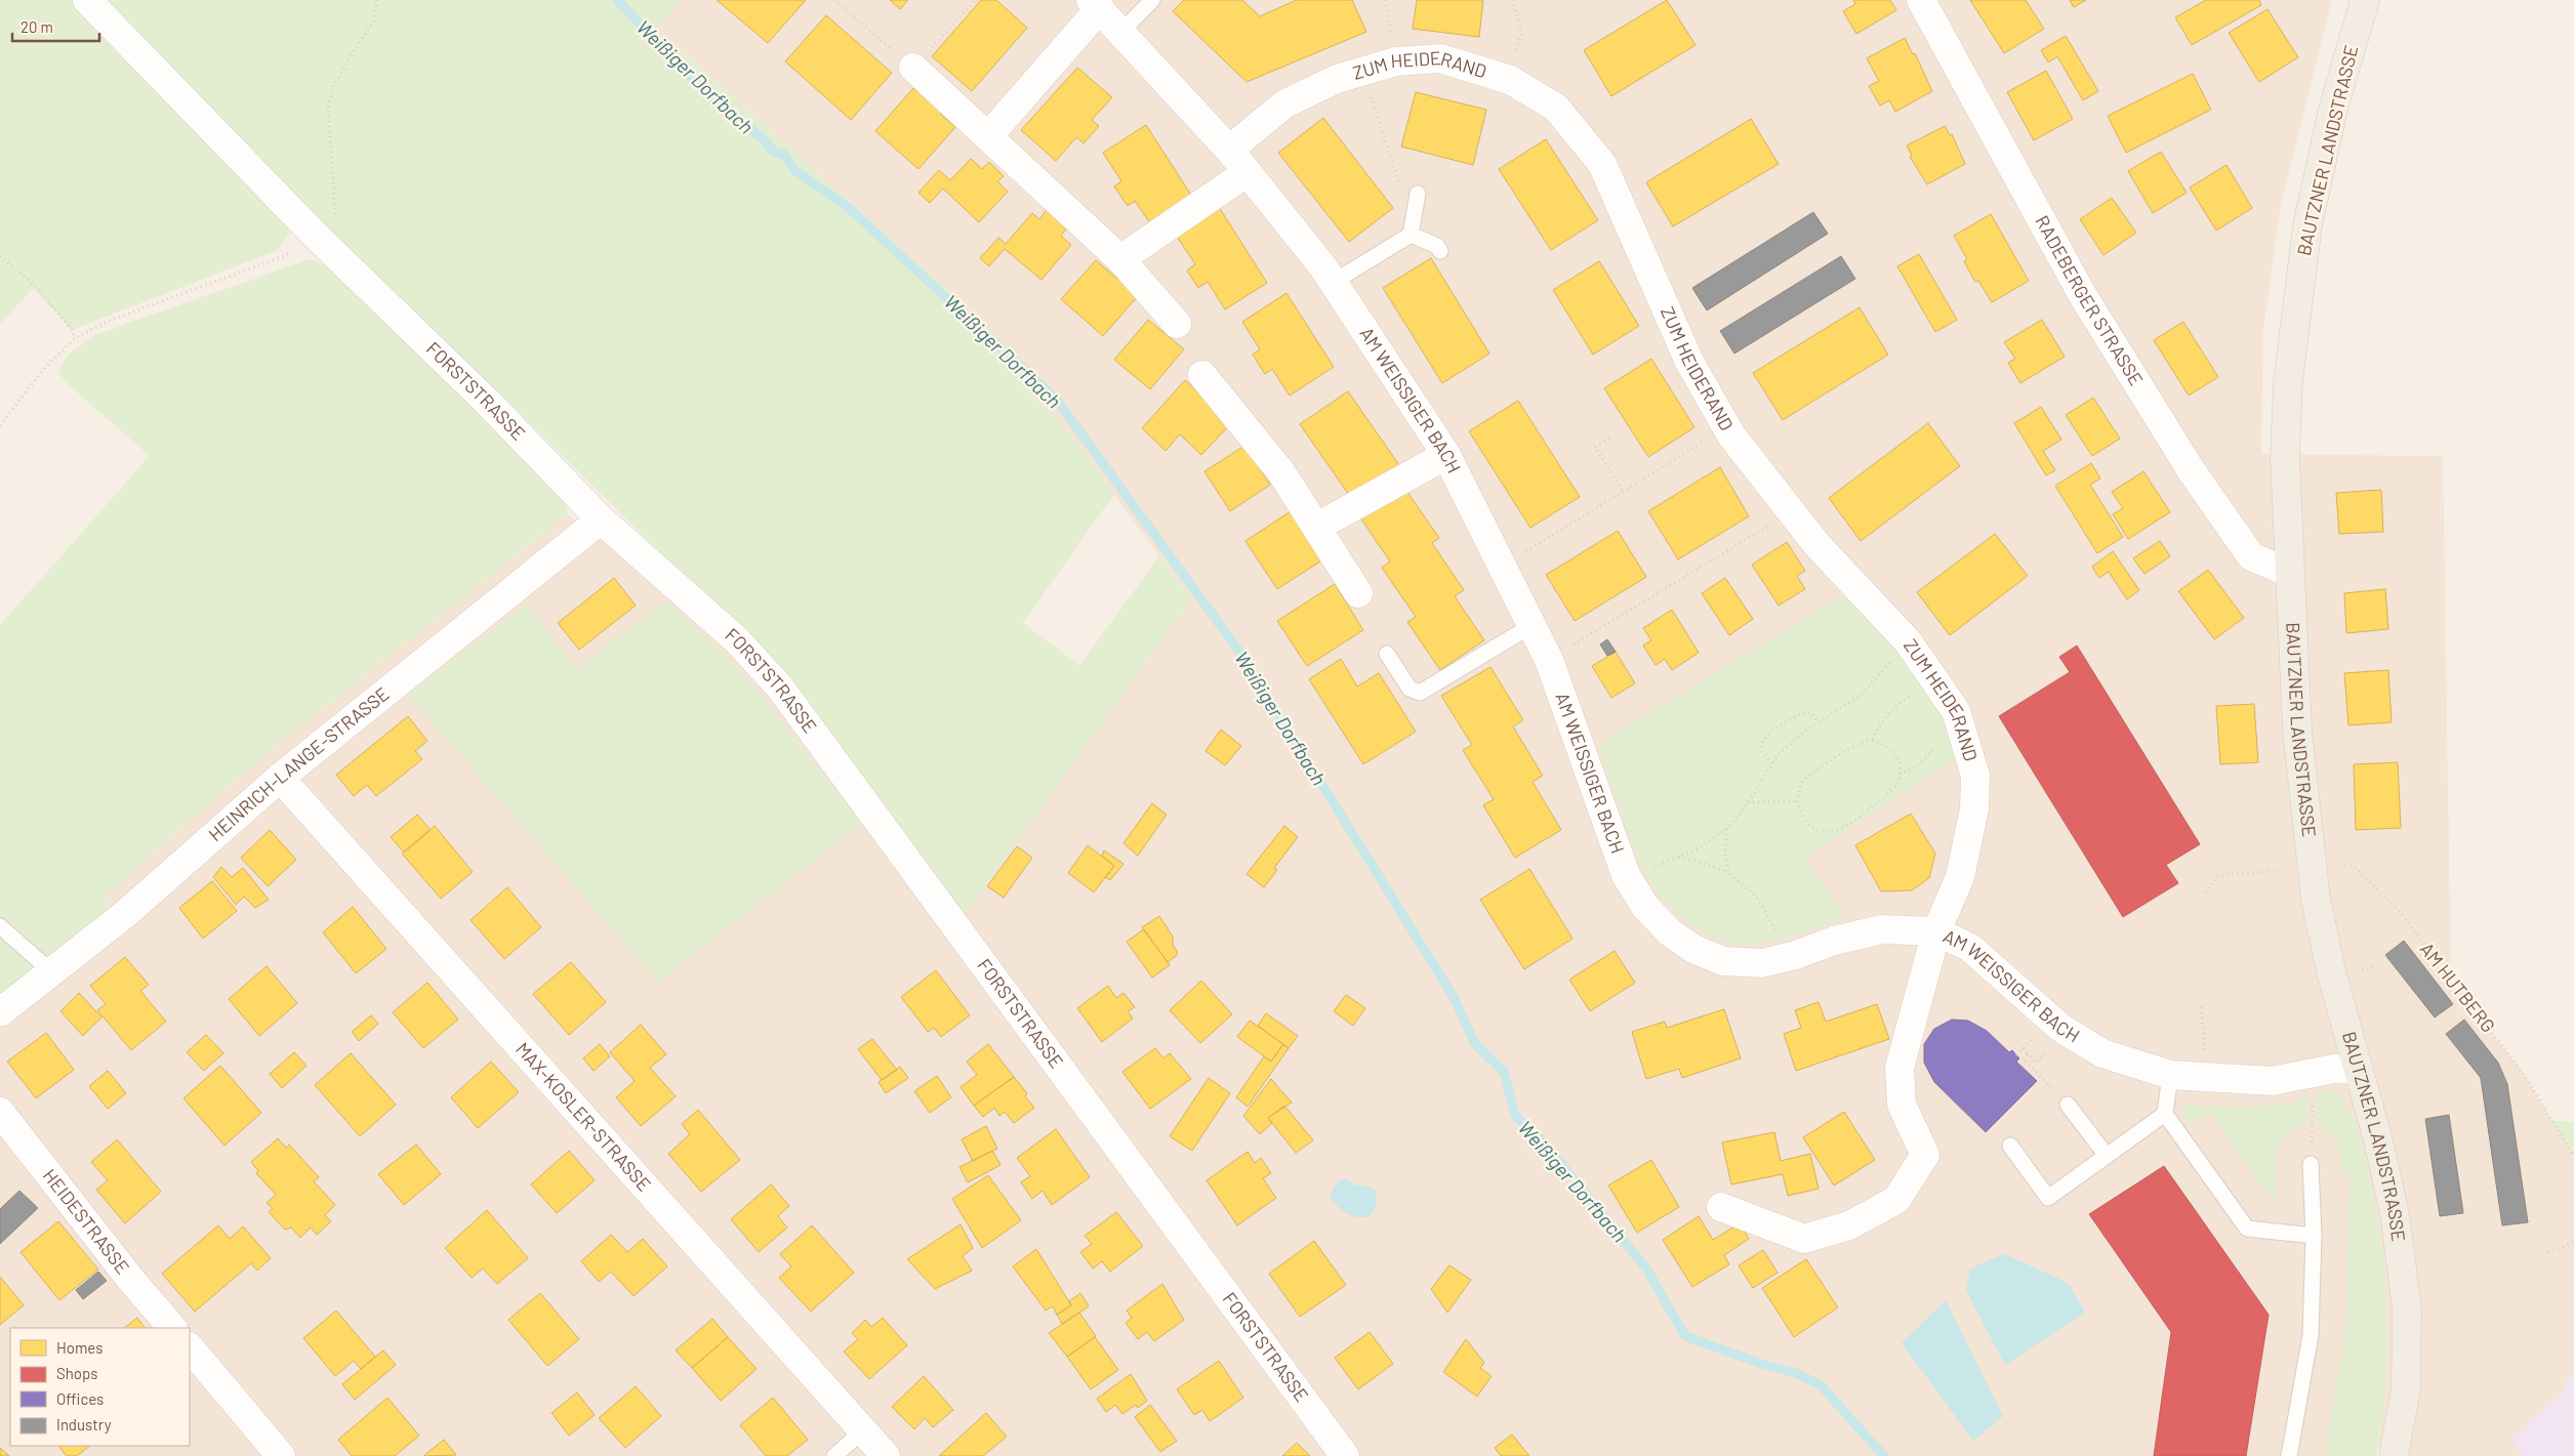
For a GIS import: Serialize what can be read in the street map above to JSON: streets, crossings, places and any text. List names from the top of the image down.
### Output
{
  "streets": {
    "main road": ["BAUTZNER LANDSTRASSE"],
    "street": [
      "ZUM HEIDERAND",
      "RADEBERGER STRASSE",
      "FORSTSTRASSE",
      "AM WEISSIGER BACH",
      "HEINRICH-LANGE-STRASSE",
      "MAX-KOSLER-STRASSE",
      "HEIDESTRASSE"
    ],
    "path": ["AM HUTBERG"]
  },
  "crossings": [
    ["ZUM HEIDERAND", "AM WEISSIGER BACH"],
    ["BAUTZNER LANDSTRASSE", "RADEBERGER STRASSE"],
    ["BAUTZNER LANDSTRASSE", "AM WEISSIGER BACH"],
    ["BAUTZNER LANDSTRASSE", "AM HUTBERG"],
    ["FORSTSTRASSE", "HEINRICH-LANGE-STRASSE"],
    ["HEINRICH-LANGE-STRASSE", "MAX-KOSLER-STRASSE"]
  ],
  "water": ["Weißiger Dorfbach"],
  "legend": [
    "Homes",
    "Shops",
    "Offices",
    "Industry"
  ],
  "scale_bar": "20 m"
}
